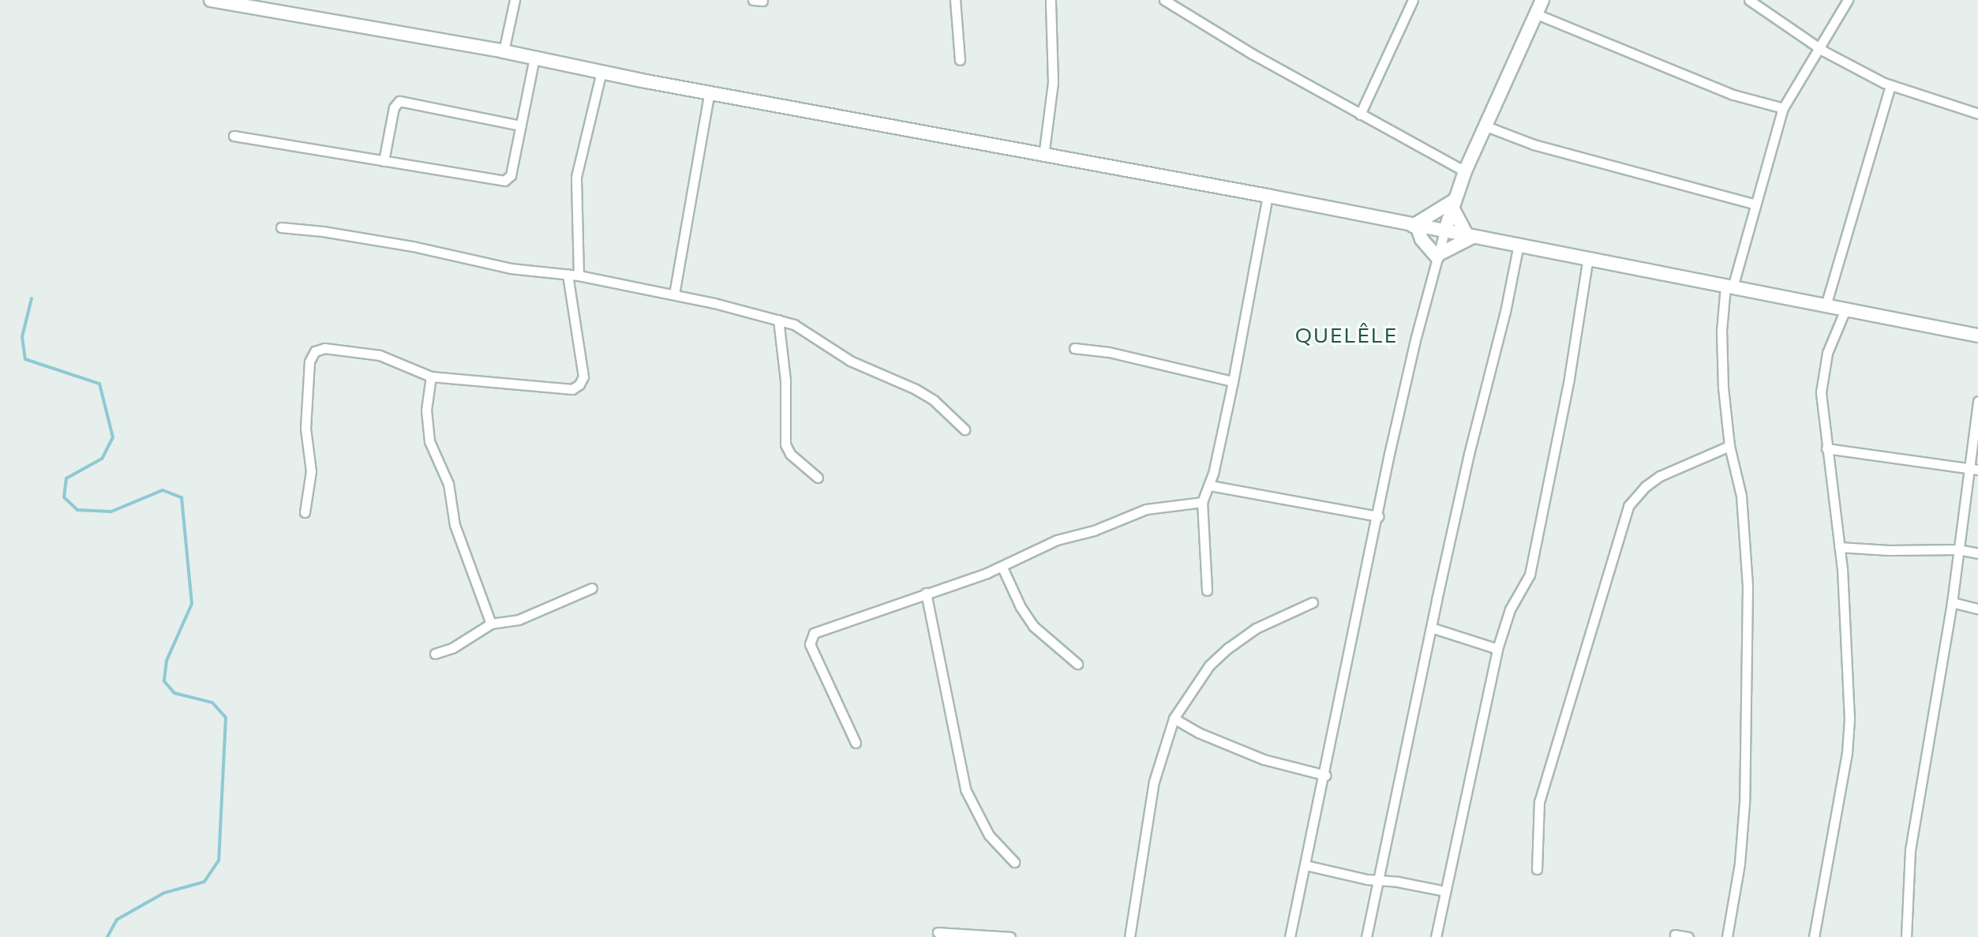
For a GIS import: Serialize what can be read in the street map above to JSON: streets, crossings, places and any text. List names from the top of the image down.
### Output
{
  "districts": ["QUELÊLE"]
}
